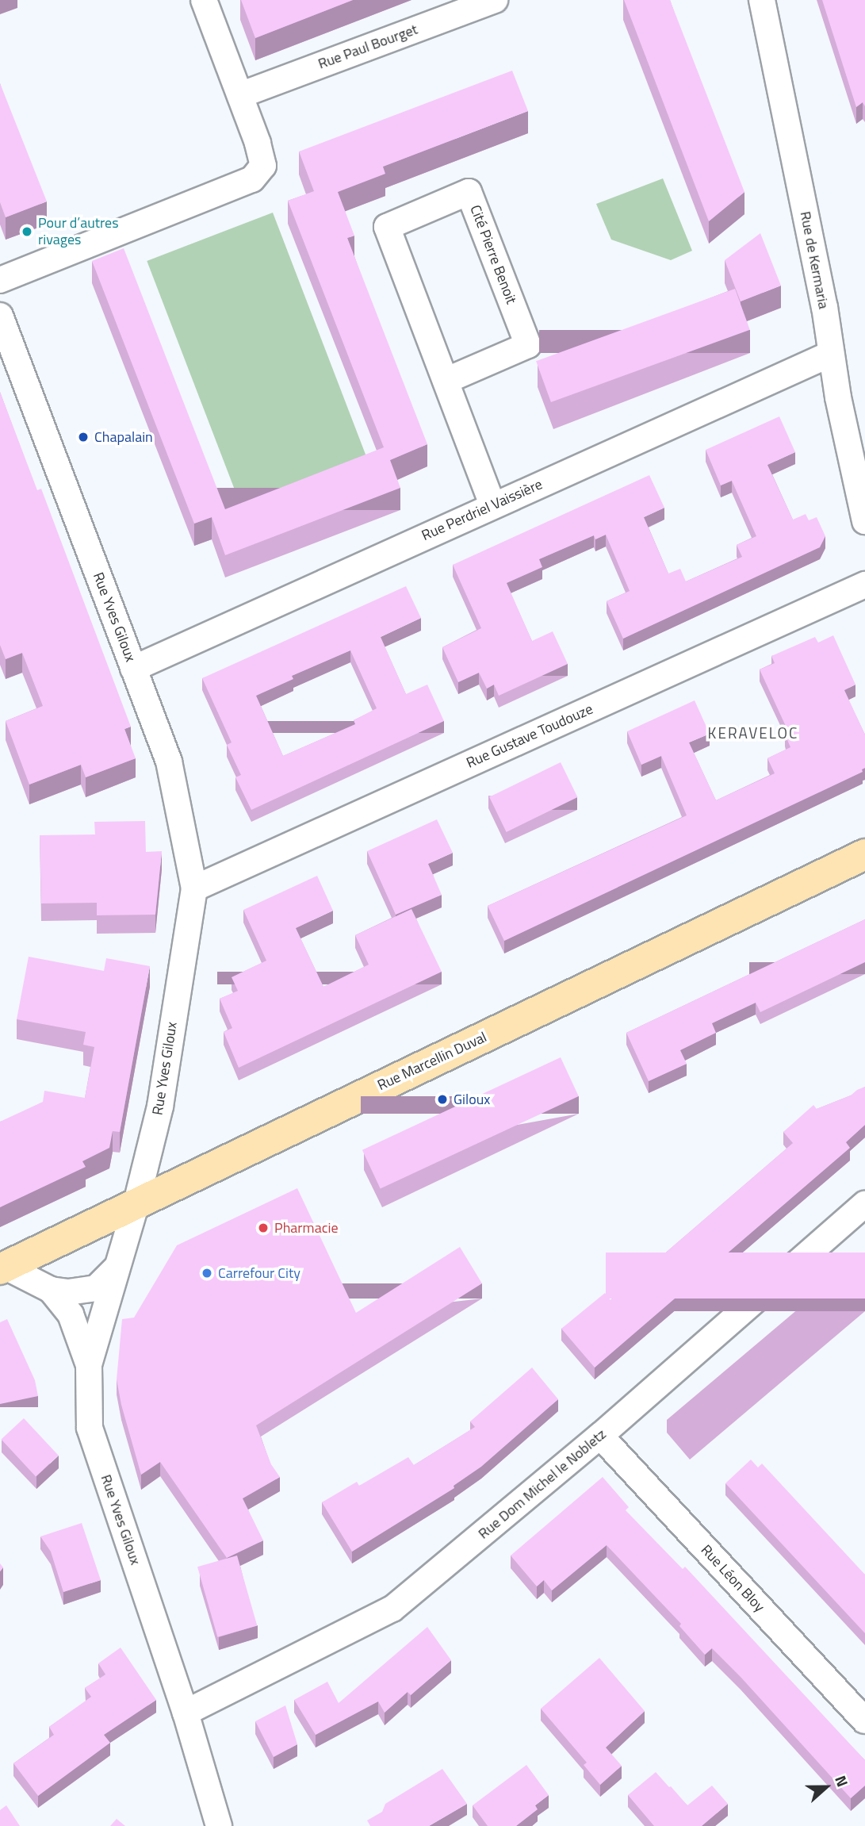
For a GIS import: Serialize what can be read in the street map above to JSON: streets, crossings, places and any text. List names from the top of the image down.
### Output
{
  "streets": {
    "main road": ["Rue Marcellin Duval"],
    "street": [
      "Rue Paul Bourget",
      "Cité Pierre Benoit",
      "Rue de Kermaria",
      "Rue Perdriel Vaissière",
      "Rue Yves Giloux",
      "Rue Gustave Toudouze",
      "Rue Dom Michel le Nobletz",
      "Rue Léon Bloy"
    ]
  },
  "crossings": [
    ["Cité Pierre Benoit", "Rue Perdriel Vaissière"],
    ["Rue de Kermaria", "Rue Perdriel Vaissière"],
    ["Rue Perdriel Vaissière", "Rue Yves Giloux"],
    ["Rue Yves Giloux", "Rue Gustave Toudouze"],
    ["Rue Yves Giloux", "Rue Marcellin Duval"],
    ["Rue Yves Giloux", "Rue Dom Michel le Nobletz"],
    ["Rue Dom Michel le Nobletz", "Rue Léon Bloy"]
  ],
  "districts": ["KERAVELOC"],
  "places": [
    "Pour d’autres rivages",
    "Chapalain",
    "Giloux",
    "Pharmacie",
    "Carrefour City"
  ],
  "north": "right"
}
